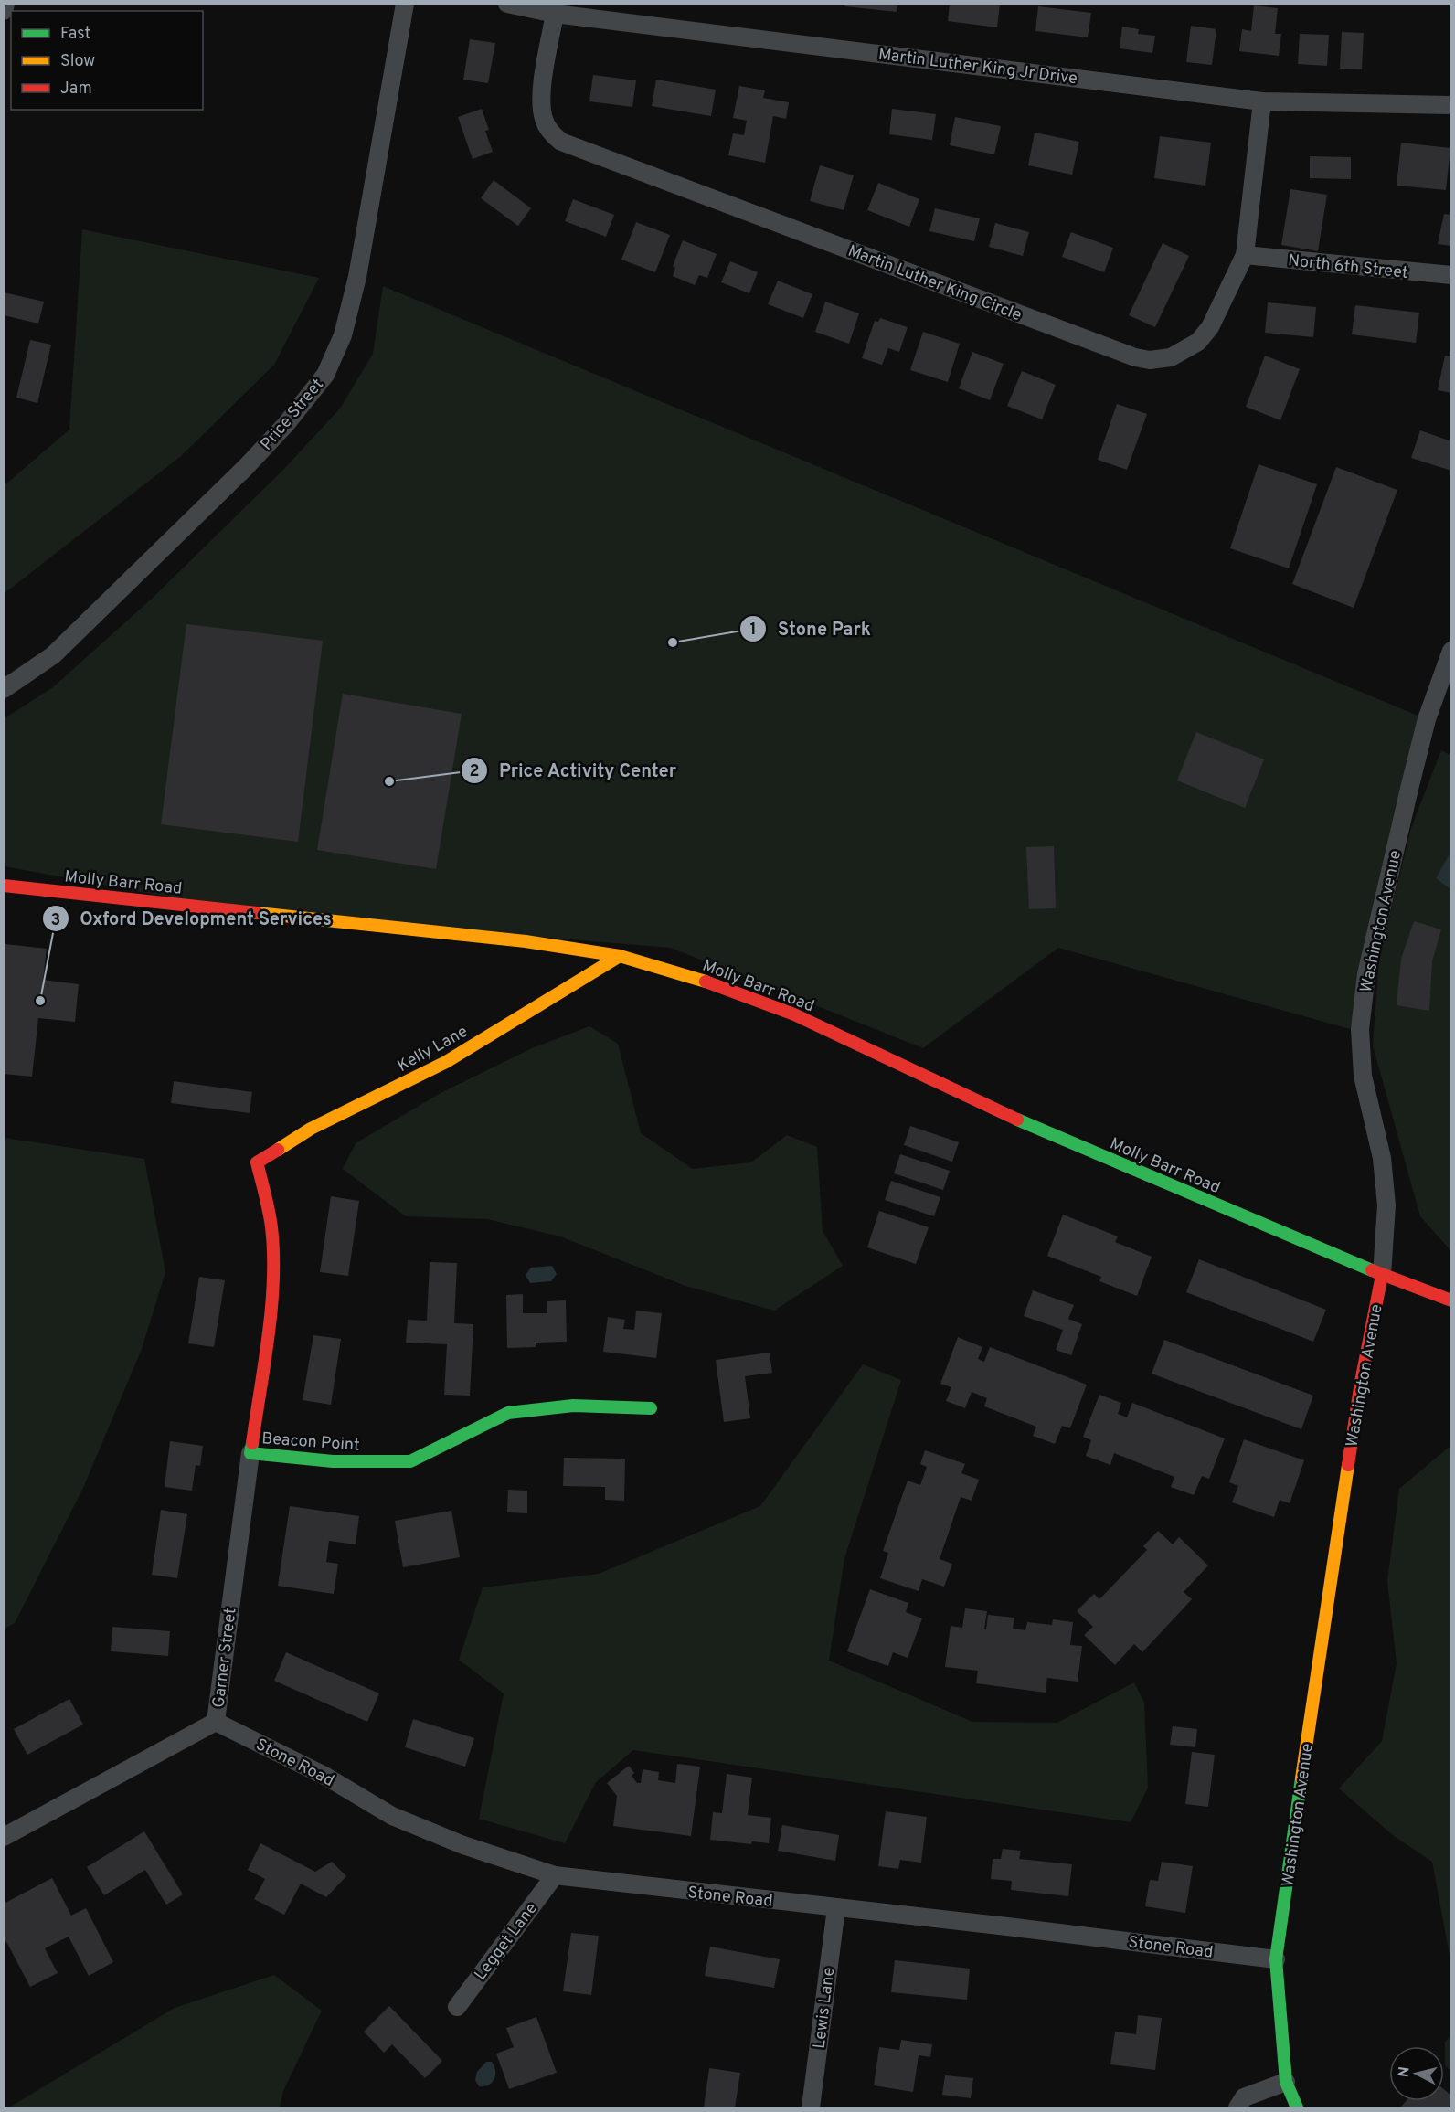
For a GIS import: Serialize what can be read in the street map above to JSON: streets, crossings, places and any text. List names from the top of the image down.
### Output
{
  "streets": {
    "street": [
      "Martin Luther King Jr Drive",
      "North 6th Street",
      "Martin Luther King Circle",
      "Price Street",
      "Molly Barr Road",
      "Washington Avenue",
      "Kelly Lane",
      "Beacon Point",
      "Garner Street",
      "Stone Road",
      "Legget Lane",
      "Lewis Lane"
    ]
  },
  "crossings": [
    ["Martin Luther King Jr Drive", "Martin Luther King Circle"],
    ["North 6th Street", "Martin Luther King Circle"],
    ["Molly Barr Road", "Washington Avenue"],
    ["Molly Barr Road", "Kelly Lane"],
    ["Washington Avenue", "Stone Road"],
    ["Kelly Lane", "Beacon Point"],
    ["Beacon Point", "Garner Street"],
    ["Garner Street", "Stone Road"],
    ["Stone Road", "Legget Lane"],
    ["Stone Road", "Lewis Lane"]
  ],
  "places": ["Stone Park", "Price Activity Center", "Oxford Development Services"],
  "legend": ["Fast", "Slow", "Jam"],
  "north": "left"
}
